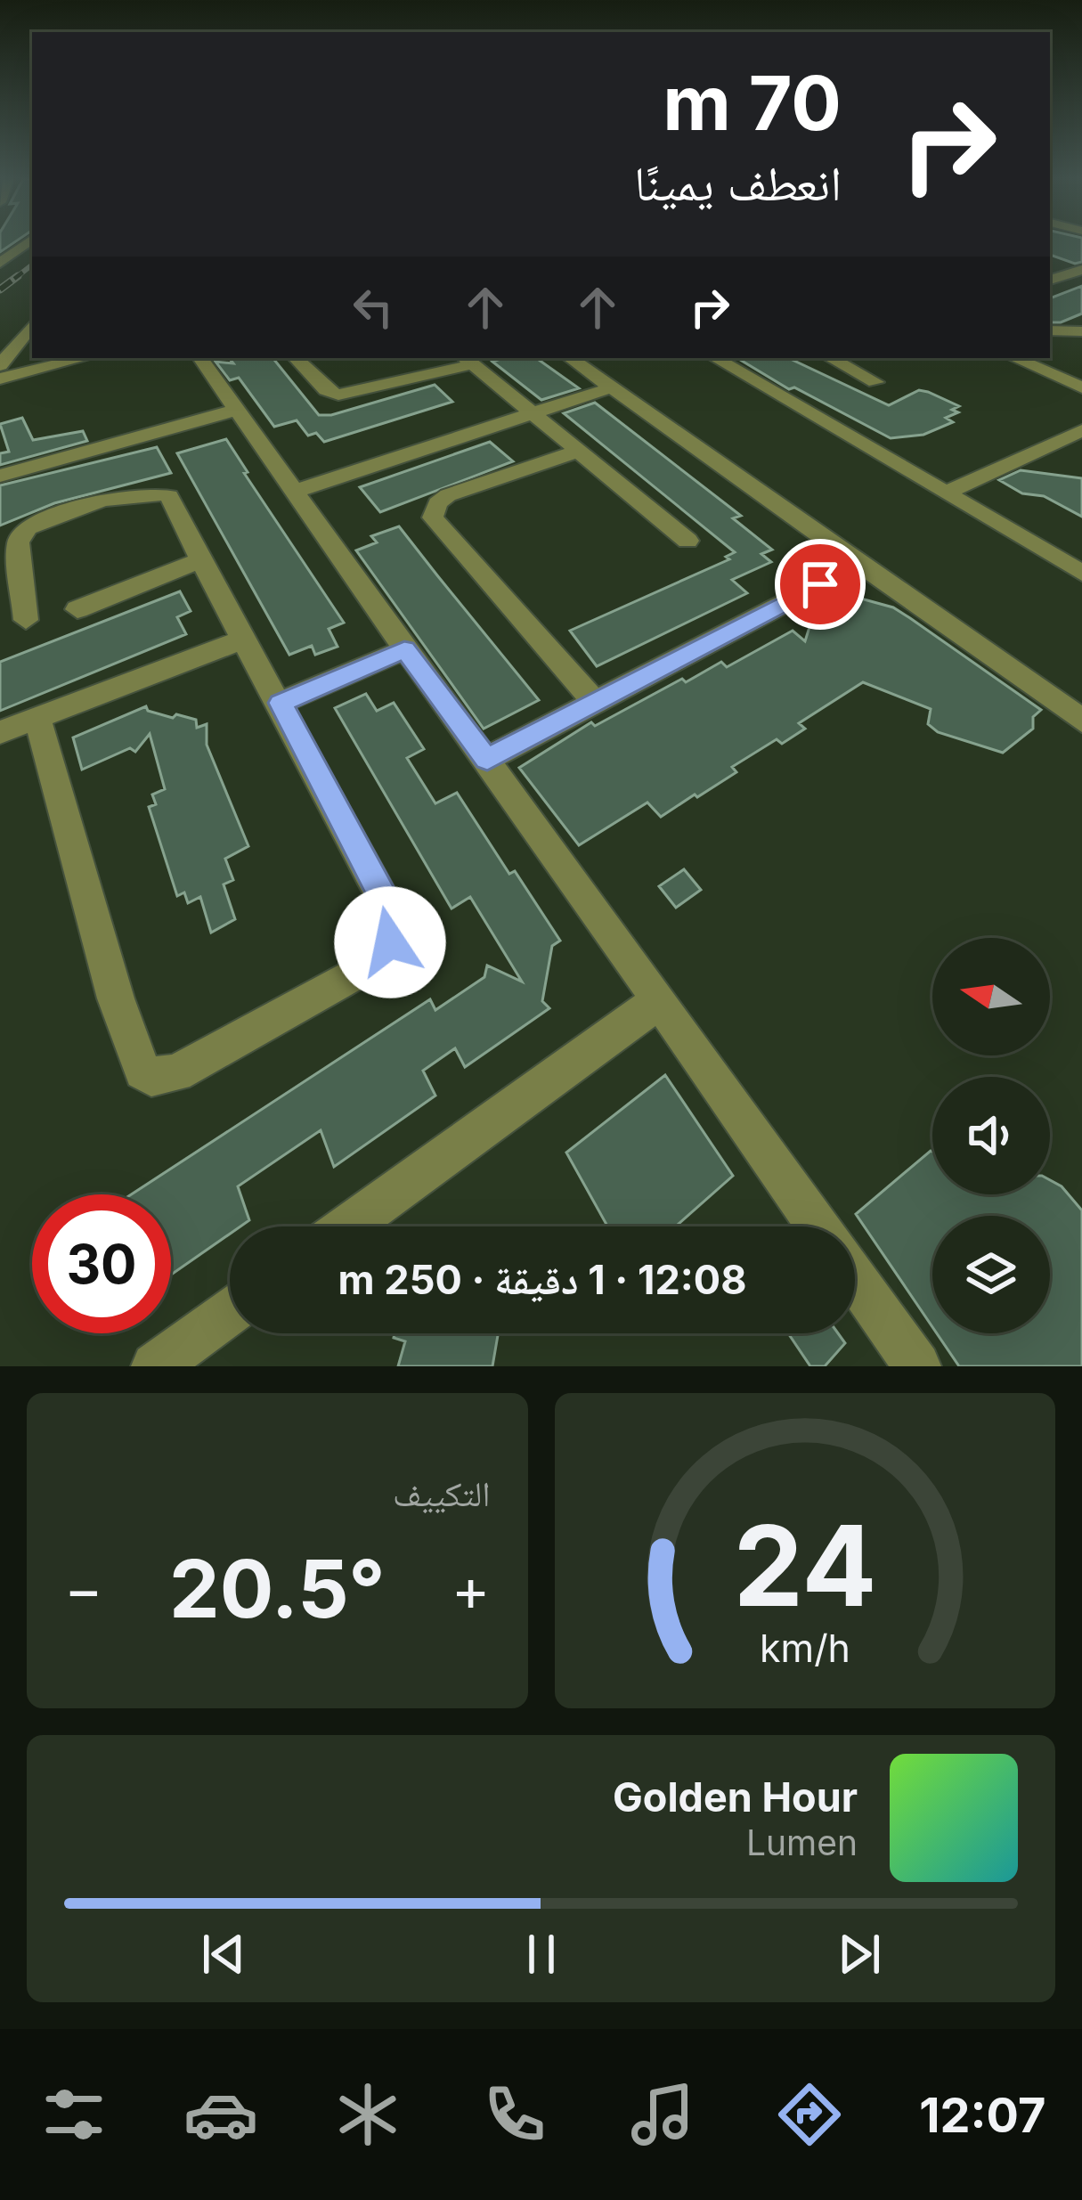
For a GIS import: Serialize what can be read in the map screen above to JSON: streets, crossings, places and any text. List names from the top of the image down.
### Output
{
  "north": "left",
  "page": {
    "turn": ["70 m", "انعطف يمينًا"],
    "limit": "30",
    "trip": "12:08 · 1 دقيقة · 250 m",
    "tile": "التكييف",
    "heat": ["−", "20.5°", "+"],
    "song": ["Golden Hour", "Lumen"],
    "tabs": "12:07",
    "gauge": ["24", "km/h"]
  }
}
